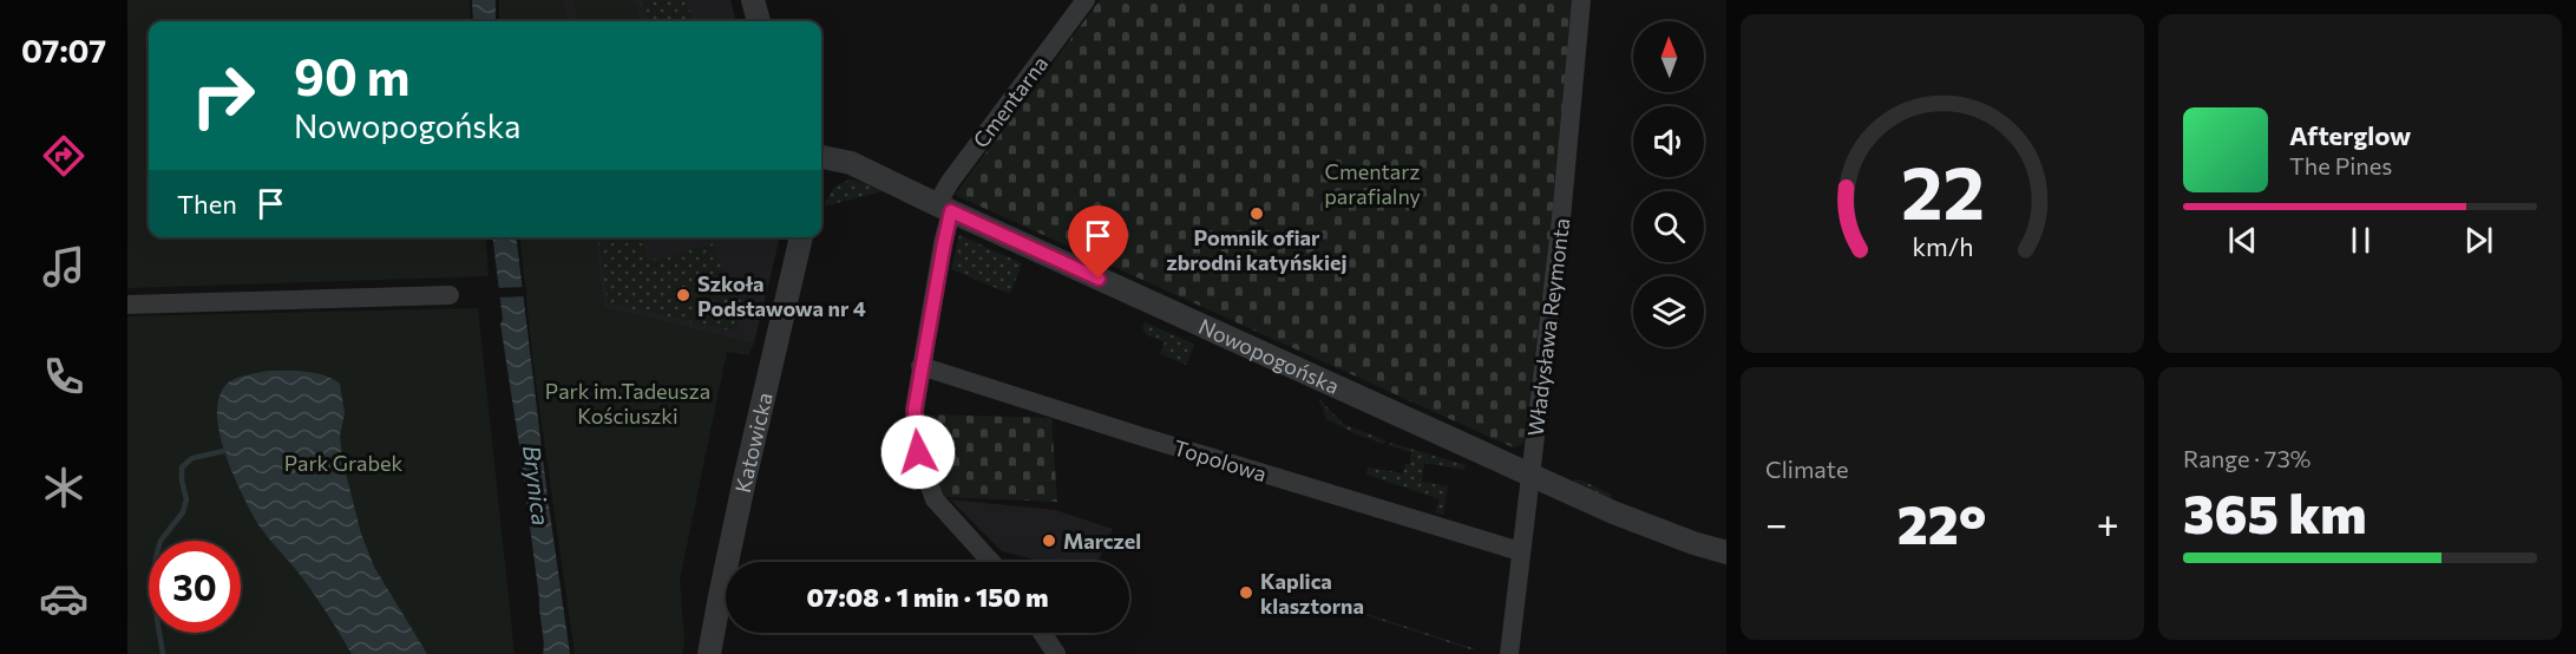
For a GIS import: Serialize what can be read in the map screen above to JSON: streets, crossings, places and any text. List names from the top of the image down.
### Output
{
  "streets": {
    "street": [
      "Cmentarna",
      "Władysława Reymonta",
      "Nowopogońska",
      "Katowicka",
      "Topolowa"
    ]
  },
  "crossings": [
    ["Cmentarna", "Nowopogońska"],
    ["Władysława Reymonta", "Nowopogońska"],
    ["Władysława Reymonta", "Topolowa"]
  ],
  "water": ["Brynica"],
  "parks": ["Cmentarz parafialny", "Park im.Tadeusza Kościuszki", "Park Grabek"],
  "places": [
    "Pomnik ofiar zbrodni katyńskiej",
    "Szkoła Podstawowa nr 4",
    "Marczel",
    "Kaplica klasztorna"
  ],
  "north": "top",
  "page": {
    "tabs": "07:07",
    "turn": ["90 m", "Nowopogońska"],
    "song": ["Afterglow", "The Pines"],
    "then": "Then",
    "tile": [
      "Climate",
      ["Range · 73%", "365 km"]
    ],
    "heat": ["−", "22°", "+"],
    "limit": "30",
    "trip": "07:08 · 1 min · 150 m",
    "gauge": ["22", "km/h"]
  }
}
